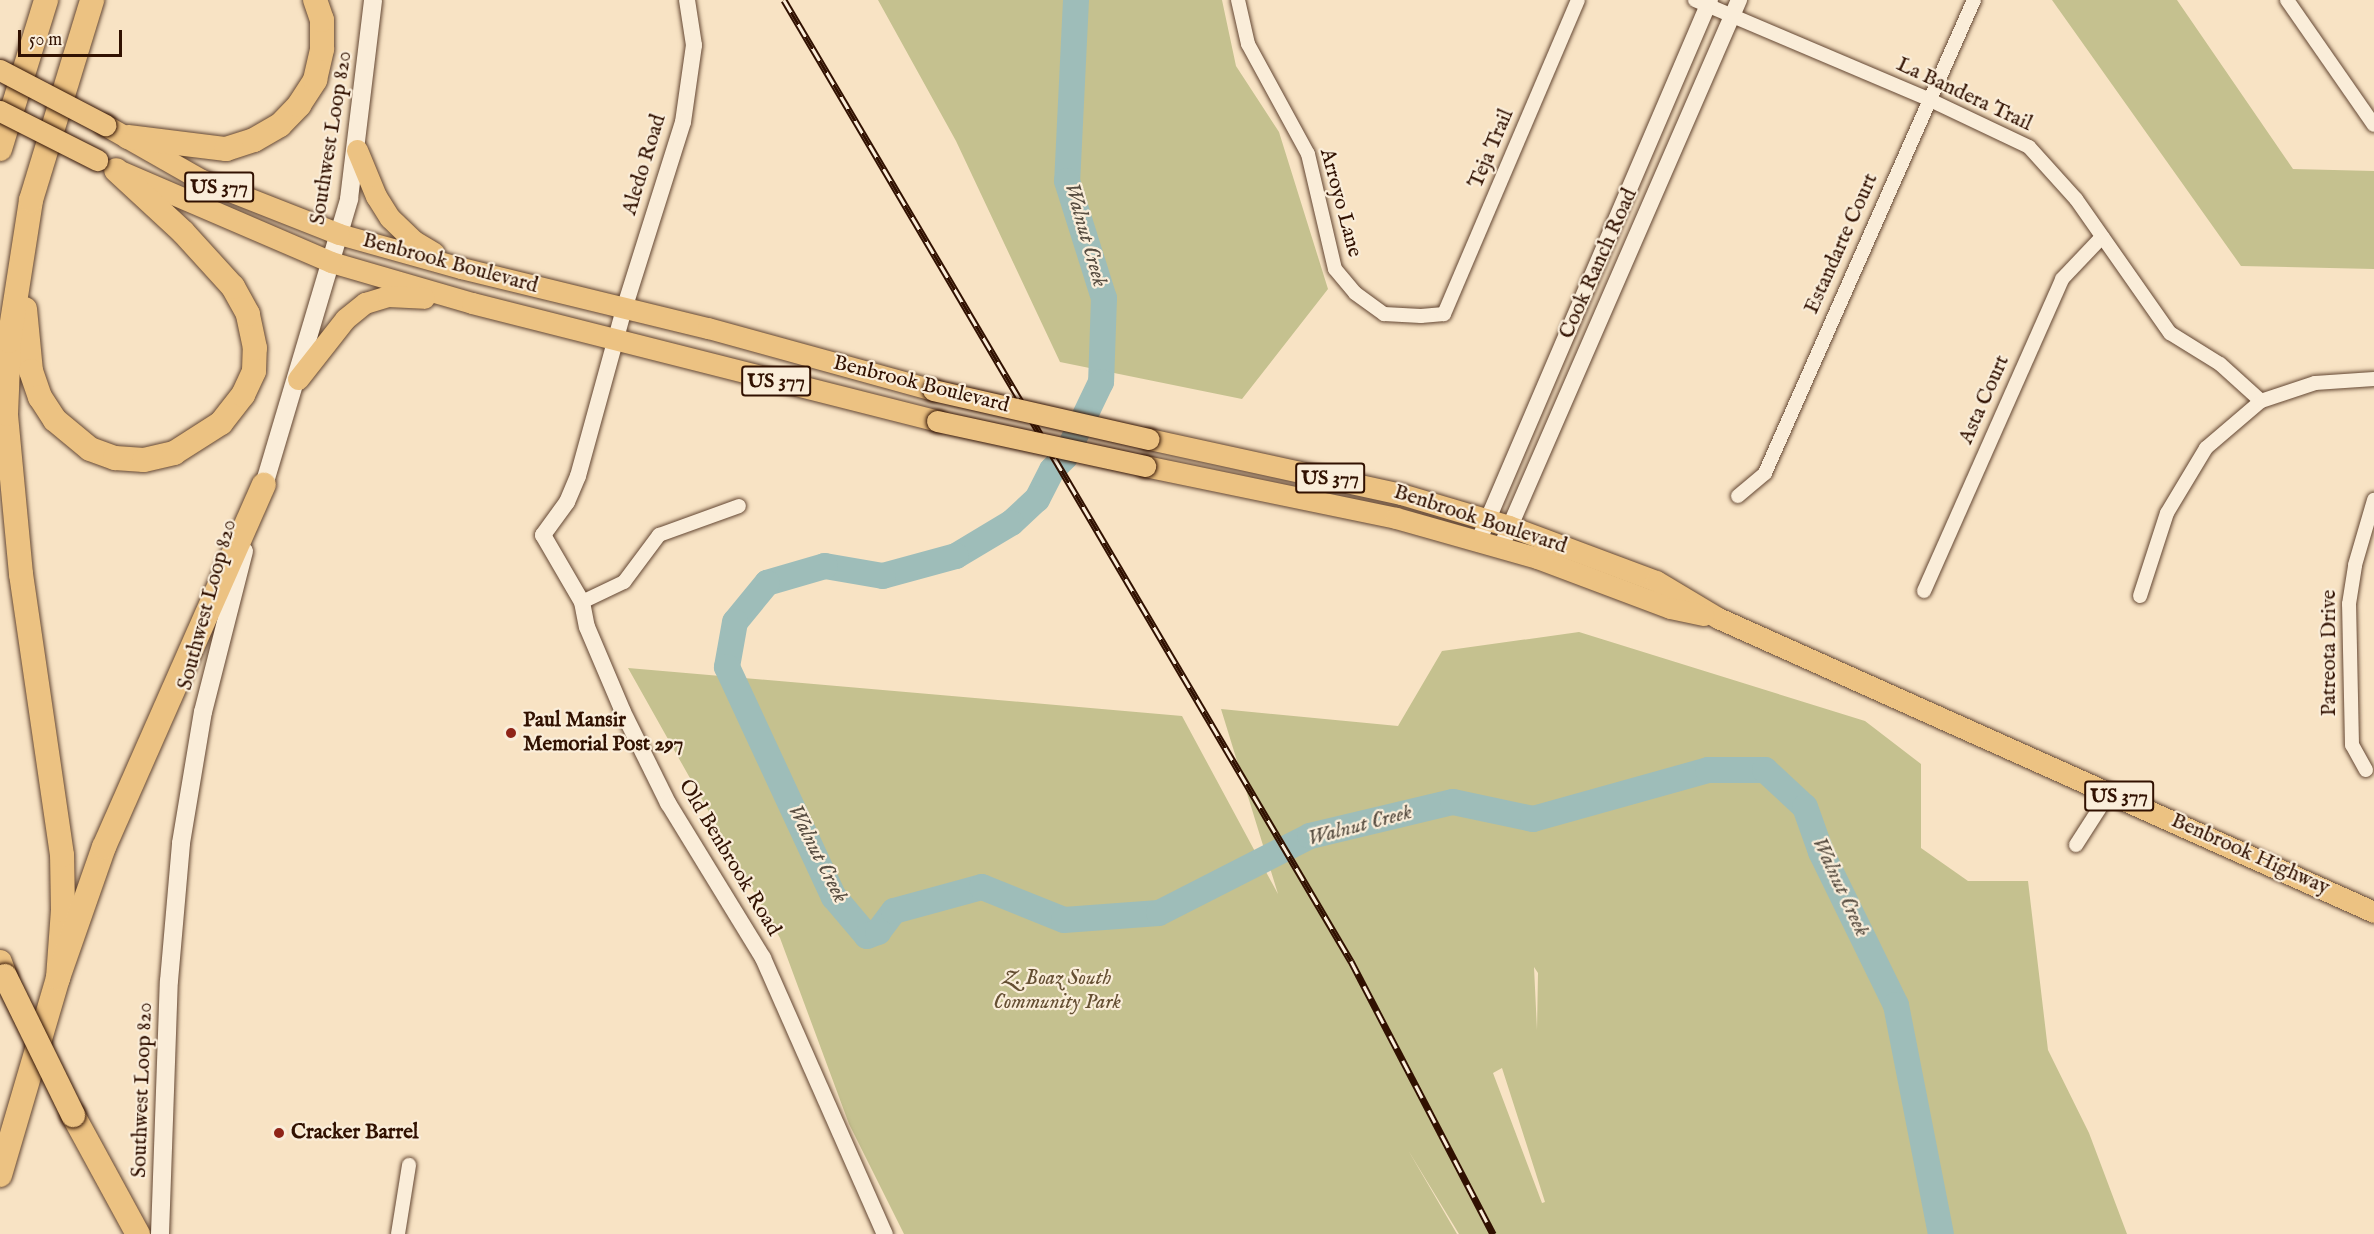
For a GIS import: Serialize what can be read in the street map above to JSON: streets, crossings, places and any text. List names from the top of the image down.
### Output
{
  "streets": {
    "main road": [
      "Southwest Loop 820",
      "US 377",
      "Benbrook Boulevard",
      "Benbrook Highway"
    ],
    "street": [
      "La Bandera Trail",
      "Teja Trail",
      "Aledo Road",
      "Arroyo Lane",
      "Estandarte Court",
      "Cook Ranch Road",
      "Asta Court",
      "Patreota Drive",
      "Old Benbrook Road"
    ]
  },
  "crossings": [
    ["La Bandera Trail", "Estandarte Court"],
    ["La Bandera Trail", "Cook Ranch Road"],
    ["La Bandera Trail", "Asta Court"],
    ["Southwest Loop 820", "Benbrook Boulevard"],
    ["Teja Trail", "Arroyo Lane"],
    ["Aledo Road", "Benbrook Boulevard"],
    ["Aledo Road", "Old Benbrook Road"],
    ["Benbrook Boulevard", "Cook Ranch Road"],
    ["Benbrook Boulevard", "Benbrook Highway"],
    ["Benbrook Boulevard", "Old Benbrook Road"]
  ],
  "water": ["Walnut Creek"],
  "parks": ["Z. Boaz South Community Park"],
  "places": ["Paul Mansir Memorial Post 297", "Cracker Barrel"],
  "scale_bar": "50 m"
}
